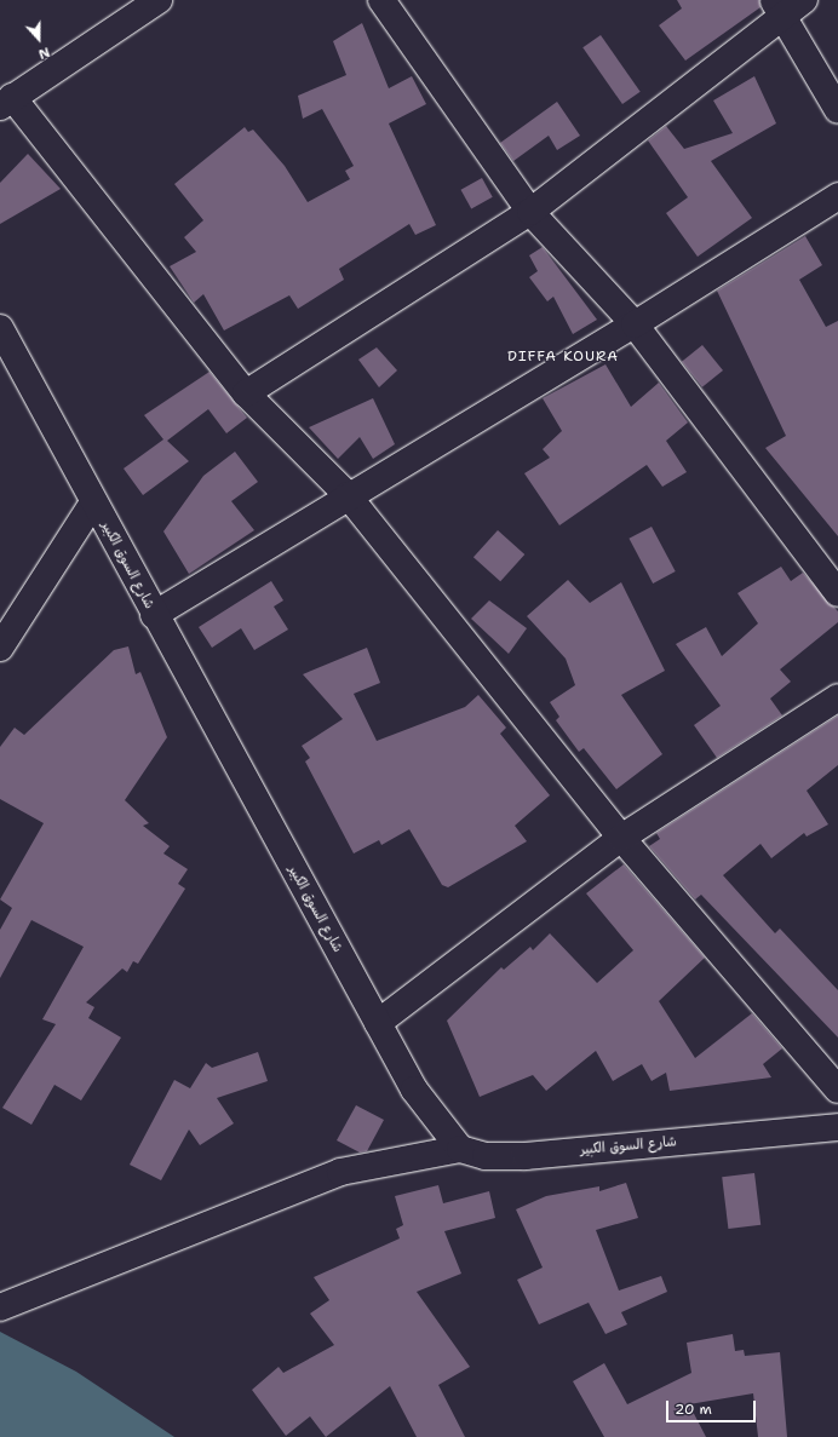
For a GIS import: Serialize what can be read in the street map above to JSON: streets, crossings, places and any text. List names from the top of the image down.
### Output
{
  "streets": {
    "street": ["شارع السوق الكبير"]
  },
  "districts": ["DIFFA KOURA"],
  "scale_bar": "20 m",
  "north": "bottom"
}
